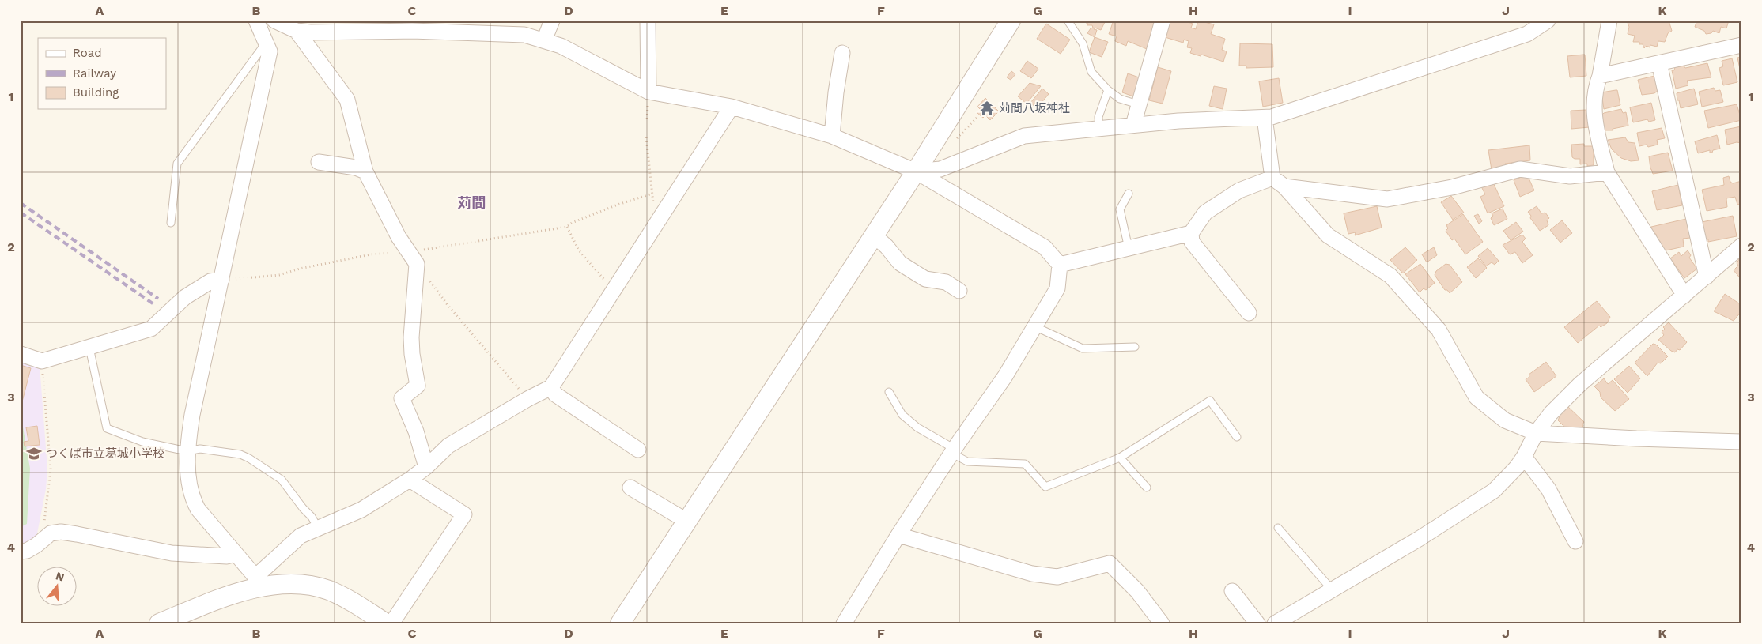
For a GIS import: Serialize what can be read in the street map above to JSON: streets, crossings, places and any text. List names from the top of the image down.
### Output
{
  "districts": ["苅間"],
  "places": {
    "temple": ["苅間八坂神社"],
    "school or university": ["つくば市立葛城小学校"]
  },
  "legend": ["Road", "Railway", "Building"],
  "north": "top",
  "grid": {
    "columns": [
      "A",
      "B",
      "C",
      "D",
      "E",
      "F",
      "G",
      "H",
      "I",
      "J",
      "K"
    ],
    "rows": [
      "1",
      "2",
      "3",
      "4"
    ]
  }
}
